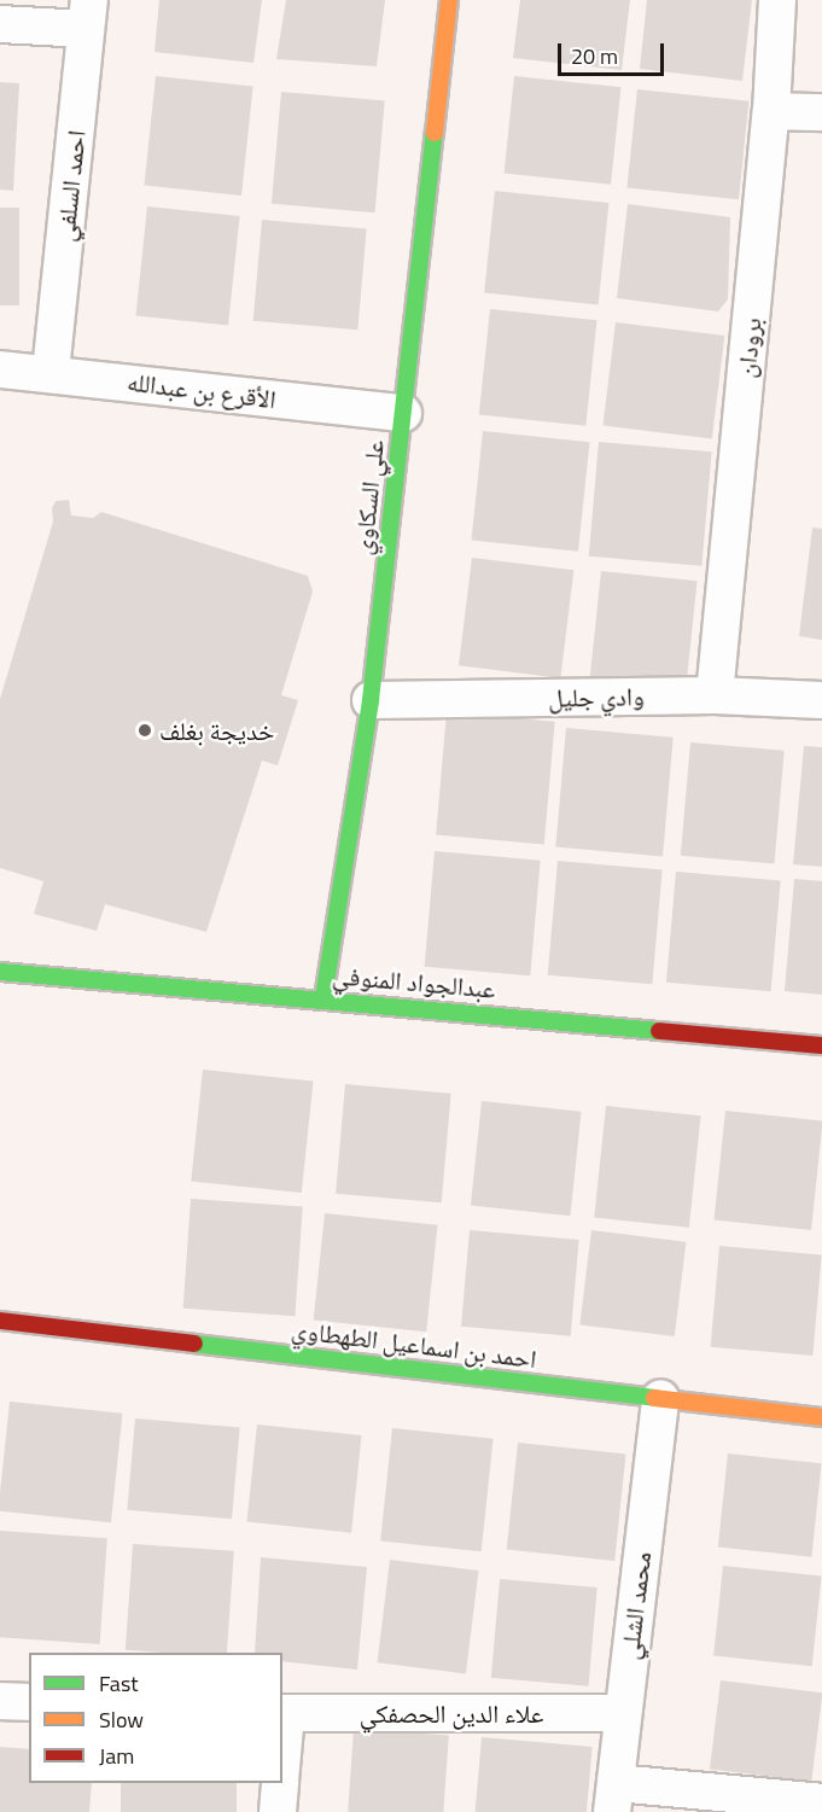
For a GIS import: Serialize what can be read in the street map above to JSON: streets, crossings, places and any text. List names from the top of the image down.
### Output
{
  "streets": {
    "street": [
      "احمد السلفي",
      "برودان",
      "الأقرع بن عبدالله",
      "علي السكاوي",
      "وادي جليل",
      "عبدالجواد المنوفي",
      "احمد بن اسماعيل الطهطاوي",
      "محمد الشلي",
      "علاء الدين الحصفكي"
    ]
  },
  "crossings": [
    ["احمد السلفي", "الأقرع بن عبدالله"],
    ["برودان", "وادي جليل"],
    ["الأقرع بن عبدالله", "علي السكاوي"],
    ["علي السكاوي", "وادي جليل"],
    ["علي السكاوي", "عبدالجواد المنوفي"],
    ["احمد بن اسماعيل الطهطاوي", "محمد الشلي"],
    ["محمد الشلي", "علاء الدين الحصفكي"]
  ],
  "places": ["خديجة بغلف"],
  "legend": ["Fast", "Slow", "Jam"],
  "scale_bar": "20 m"
}
